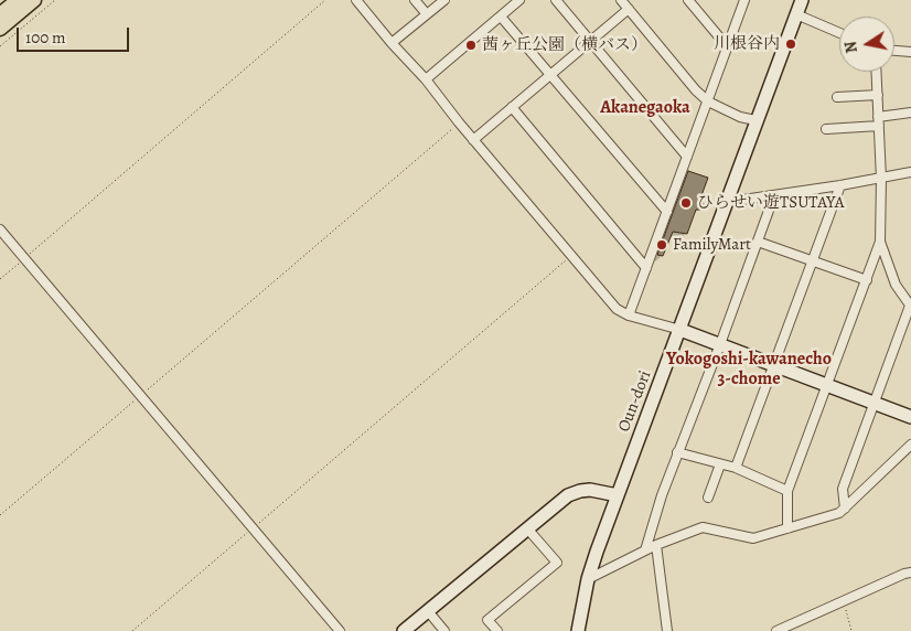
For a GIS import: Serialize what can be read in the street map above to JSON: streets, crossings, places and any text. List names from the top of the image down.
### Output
{
  "streets": {
    "main road": ["Oun-dori"]
  },
  "districts": ["Akanegaoka", "Yokogoshi-kawanecho 3-chome"],
  "places": [
    "川根谷内",
    "茜ヶ丘公園（横バス）",
    "ひらせい遊TSUTAYA",
    "FamilyMart"
  ],
  "scale_bar": "100 m",
  "north": "left"
}
